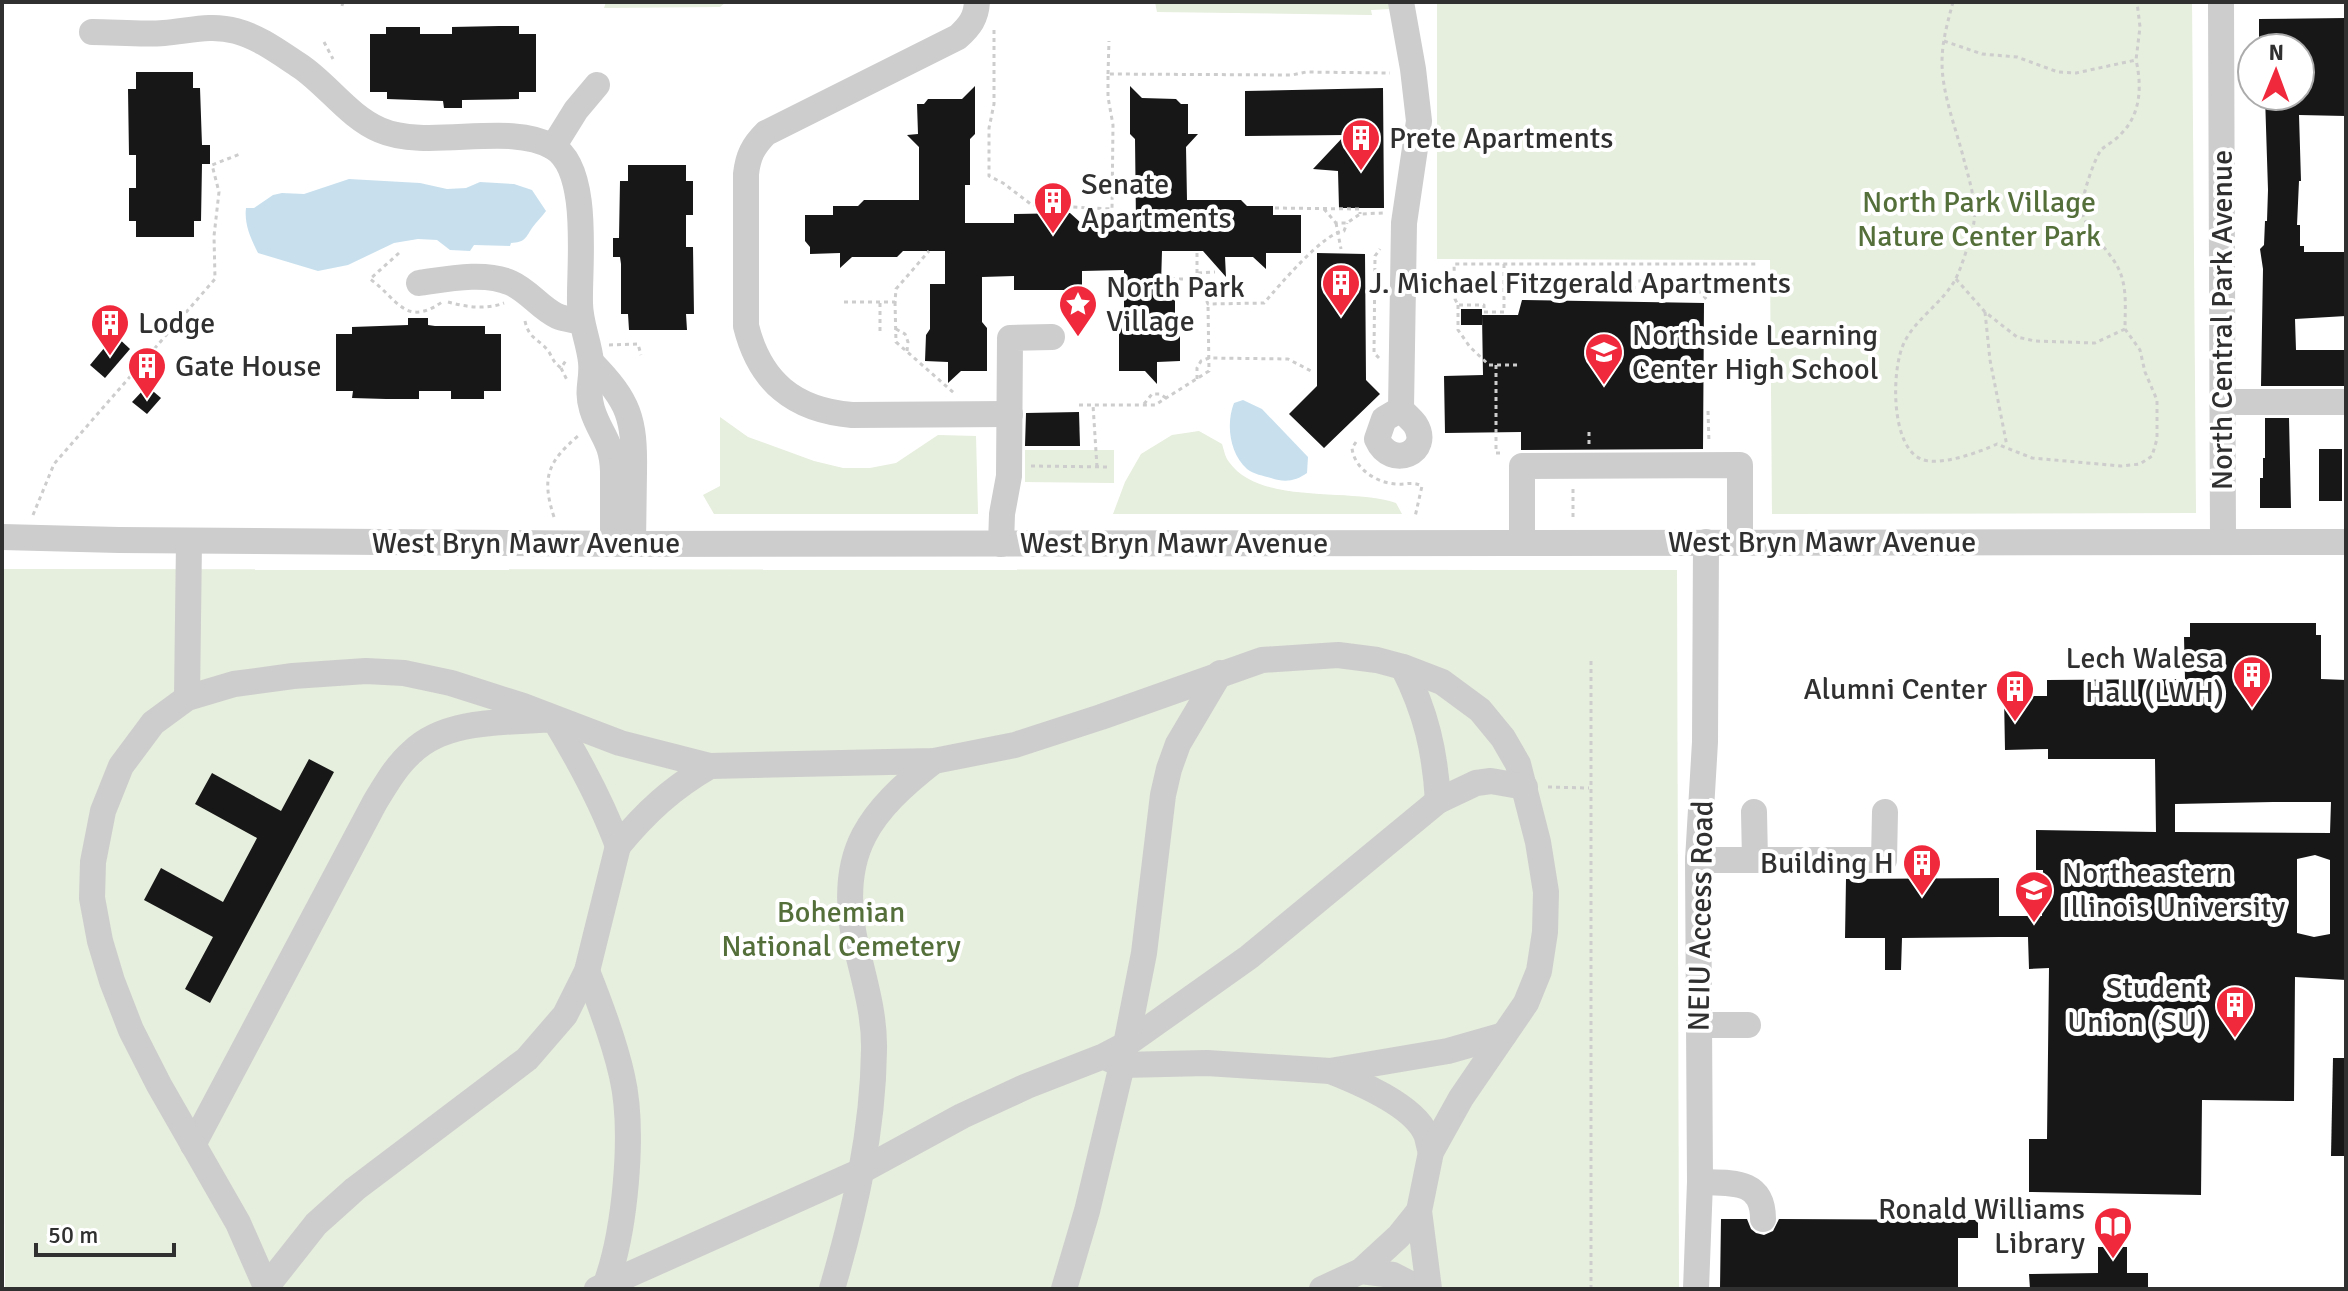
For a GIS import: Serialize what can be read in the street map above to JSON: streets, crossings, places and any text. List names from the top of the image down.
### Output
{
  "streets": {
    "street": ["North Central Park Avenue", "West Bryn Mawr Avenue", "NEIU Access Road"]
  },
  "crossings": [
    ["North Central Park Avenue", "West Bryn Mawr Avenue"],
    ["West Bryn Mawr Avenue", "NEIU Access Road"]
  ],
  "parks": ["North Park Village Nature Center Park", "Bohemian National Cemetery"],
  "places": {
    "building": [
      "Prete Apartments",
      "Senate Apartments",
      "J. Michael Fitzgerald Apartments",
      "Lodge",
      "Gate House",
      "Lech Walesa Hall (LWH)",
      "Alumni Center",
      "Building H",
      "Student Union (SU)"
    ],
    "place": ["North Park Village"],
    "school or university": ["Northside Learning Center High School", "Northeastern Illinois University"],
    "library": ["Ronald Williams Library"]
  },
  "scale_bar": "50 m",
  "north": "top"
}
